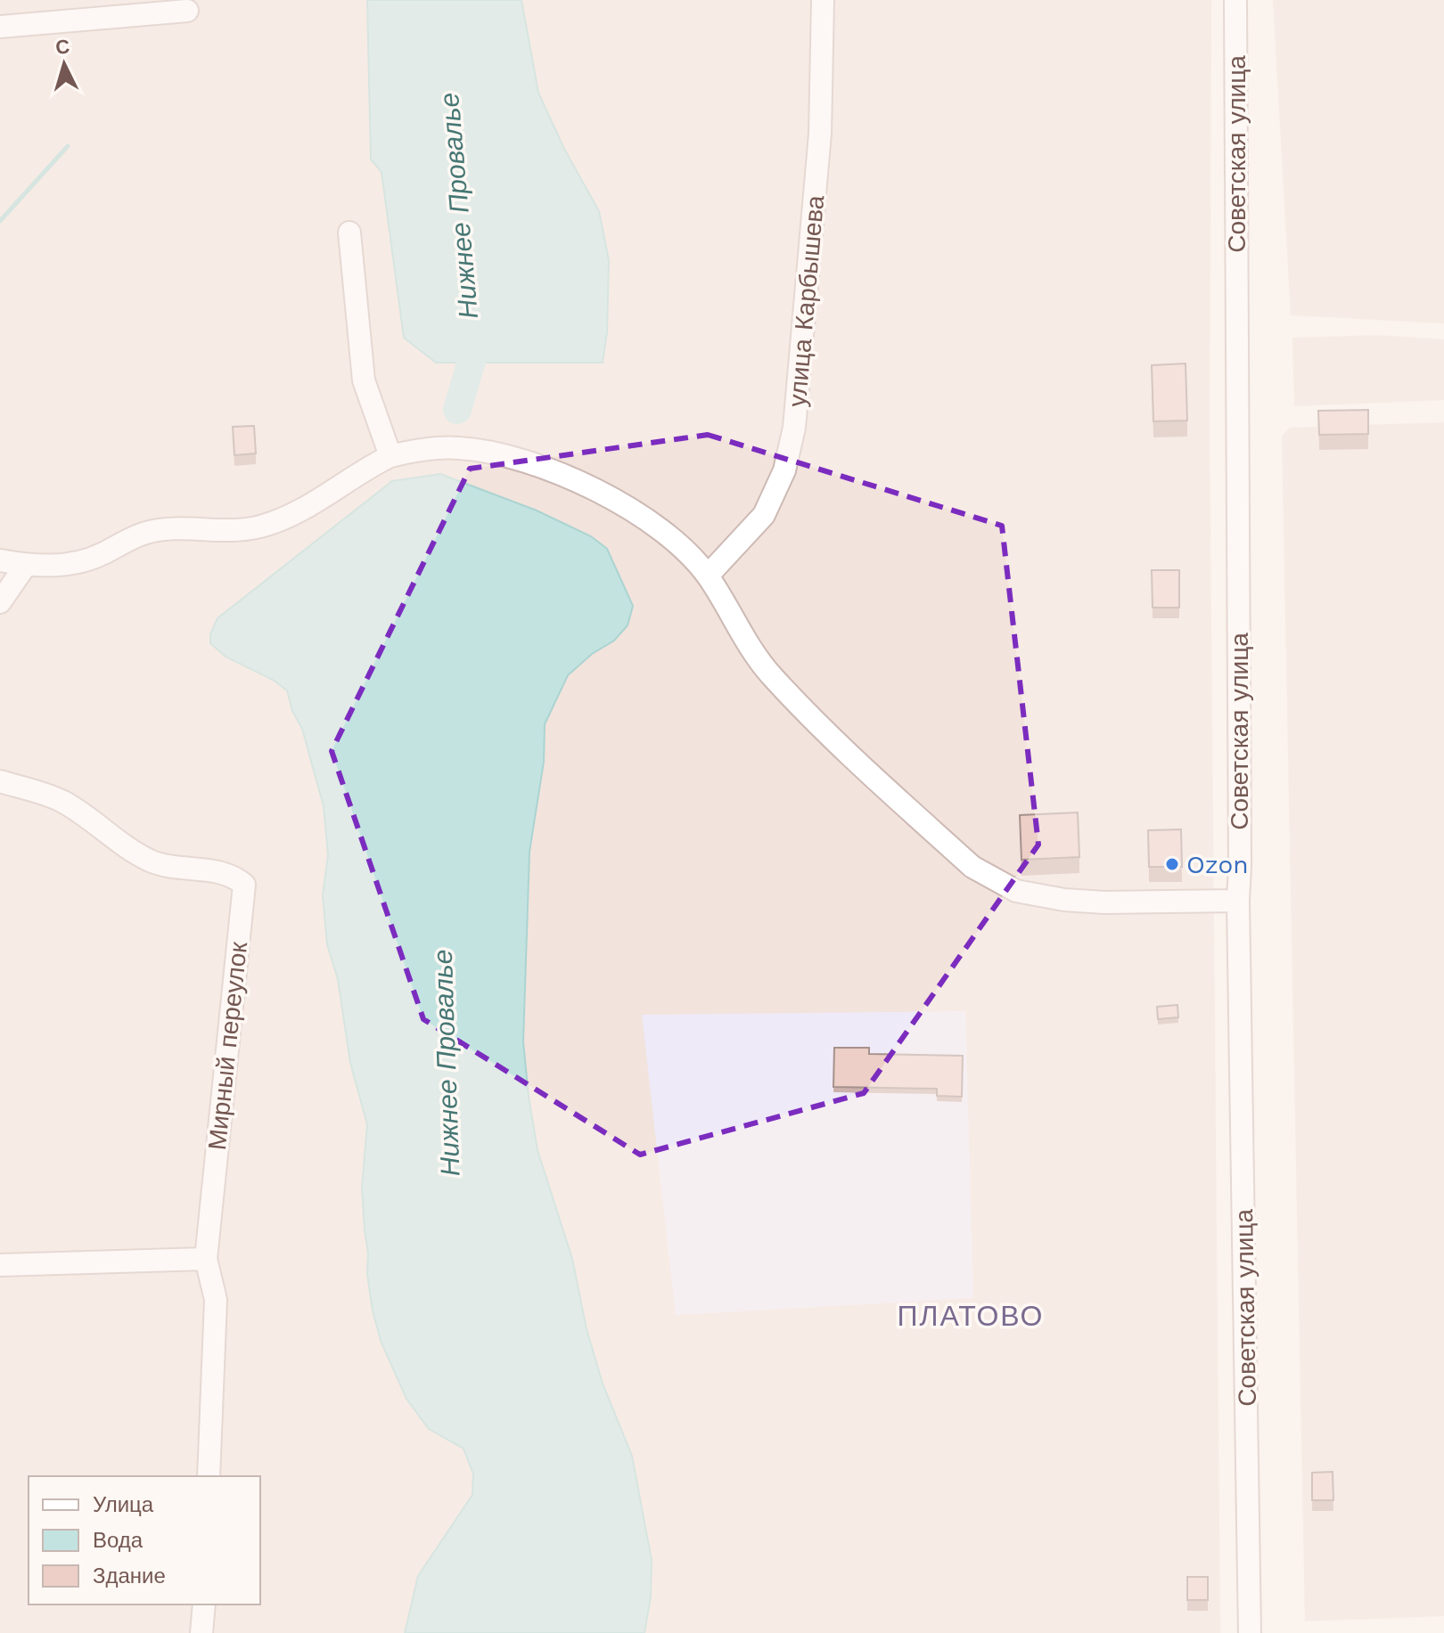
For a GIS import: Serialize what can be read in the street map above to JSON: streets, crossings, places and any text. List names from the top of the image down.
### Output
{
  "streets": {
    "street": ["Советская улица", "улица Карбышева", "Мирный переулок"]
  },
  "districts": ["ПЛАТОВО"],
  "water": ["Нижнее Провалье"],
  "places": ["Ozon"],
  "legend": ["Улица", "Вода", "Здание"],
  "north": "top"
}
